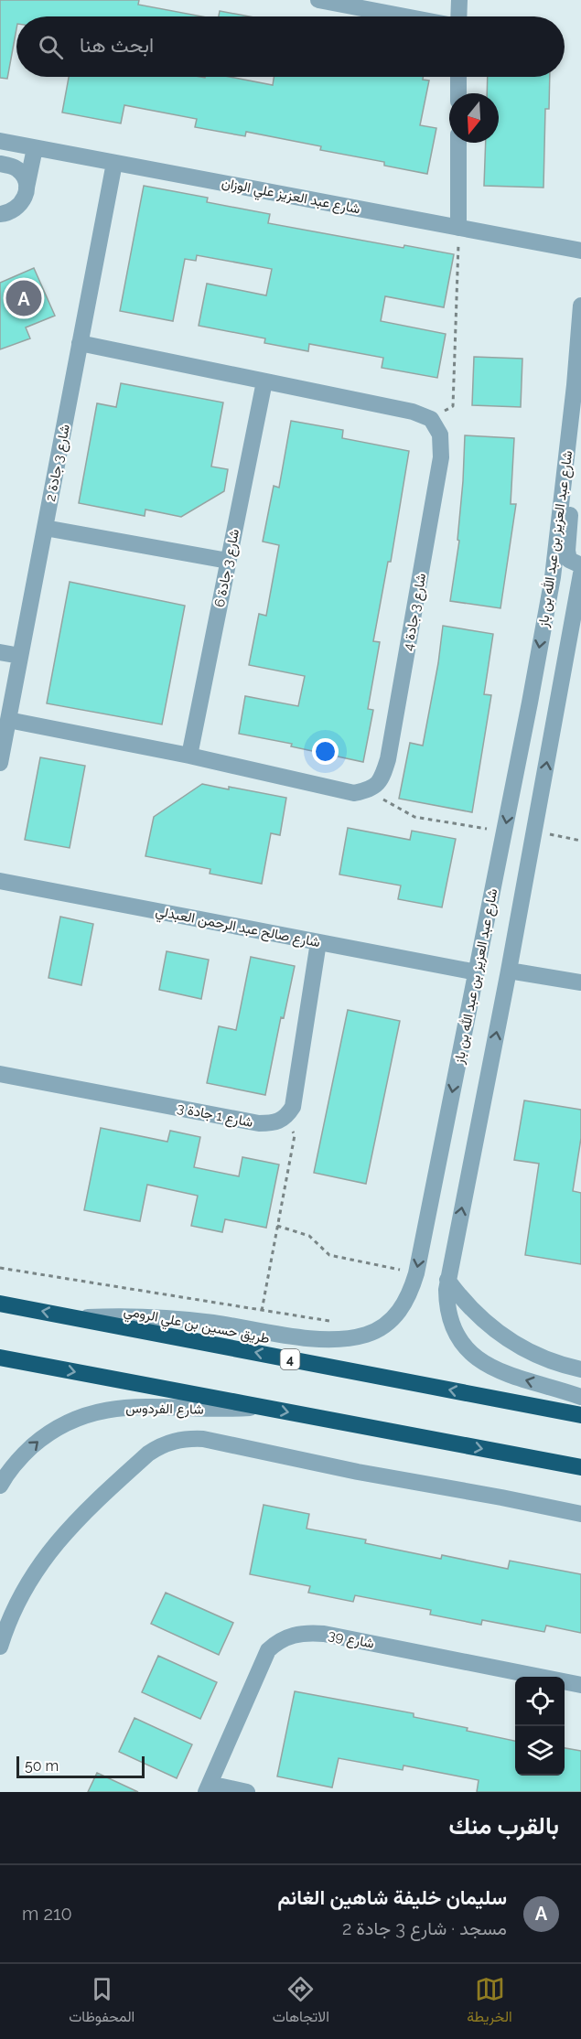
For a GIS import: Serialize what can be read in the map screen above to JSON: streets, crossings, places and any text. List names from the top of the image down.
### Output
{
  "streets": {
    "highway": ["طريق حسين بن علي الرومي", "4"],
    "street": [
      "شارع عبد العزيز علي الوزان",
      "شارع 3 جادة 2",
      "شارع عبد العزيز بن عبد الله بن باز",
      "شارع 3 جادة 6",
      "شارع 3 جادة 4",
      "شارع صالح عبد الرحمن العبدلي",
      "شارع 1 جادة 3",
      "شارع الفردوس",
      "شارع 39"
    ]
  },
  "crossings": [
    ["شارع عبد العزيز علي الوزان", "شارع 3 جادة 2"],
    ["شارع عبد العزيز بن عبد الله بن باز", "شارع صالح عبد الرحمن العبدلي"],
    ["شارع عبد العزيز بن عبد الله بن باز", "طريق حسين بن علي الرومي"]
  ],
  "one_way": ["شارع الفردوس"],
  "scale_bar": "50 m",
  "north": "bottom",
  "page": {
    "search": "ابحث هنا",
    "pins": "A",
    "scale": "50 m",
    "heading": "بالقرب منك",
    "list": [
      {
        "mark": "A",
        "name": "سليمان خليفة شاهين الغانم",
        "note": "مسجد · شارع 3 جادة 2",
        "value": "210 m"
      }
    ],
    "nav": ["الخريطة", "الاتجاهات", "المحفوظات"]
  }
}
